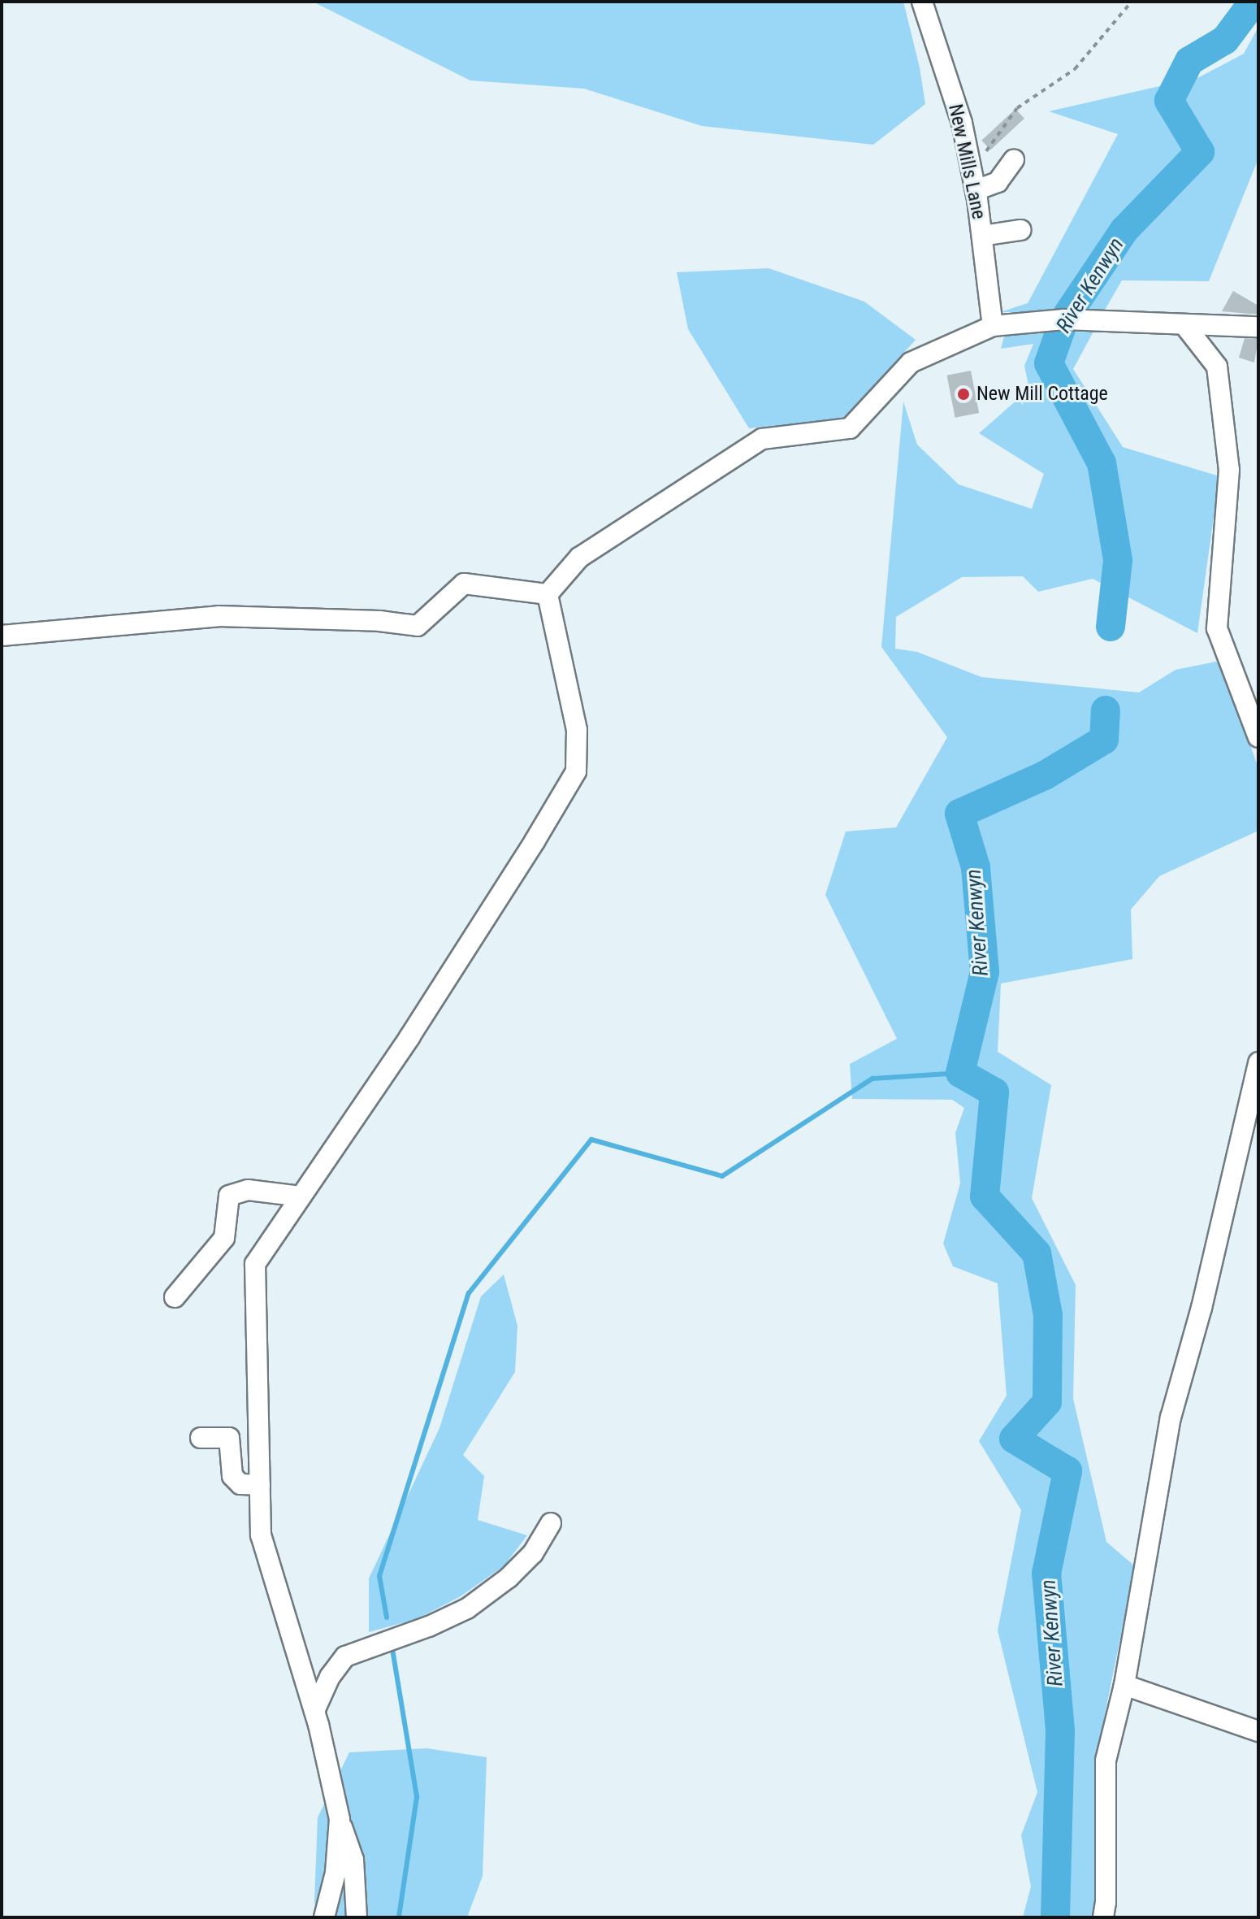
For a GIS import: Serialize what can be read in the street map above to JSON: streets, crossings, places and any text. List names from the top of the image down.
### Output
{
  "streets": {
    "street": ["New Mills Lane"]
  },
  "water": ["River Kenwyn"],
  "places": ["New Mill Cottage"]
}
